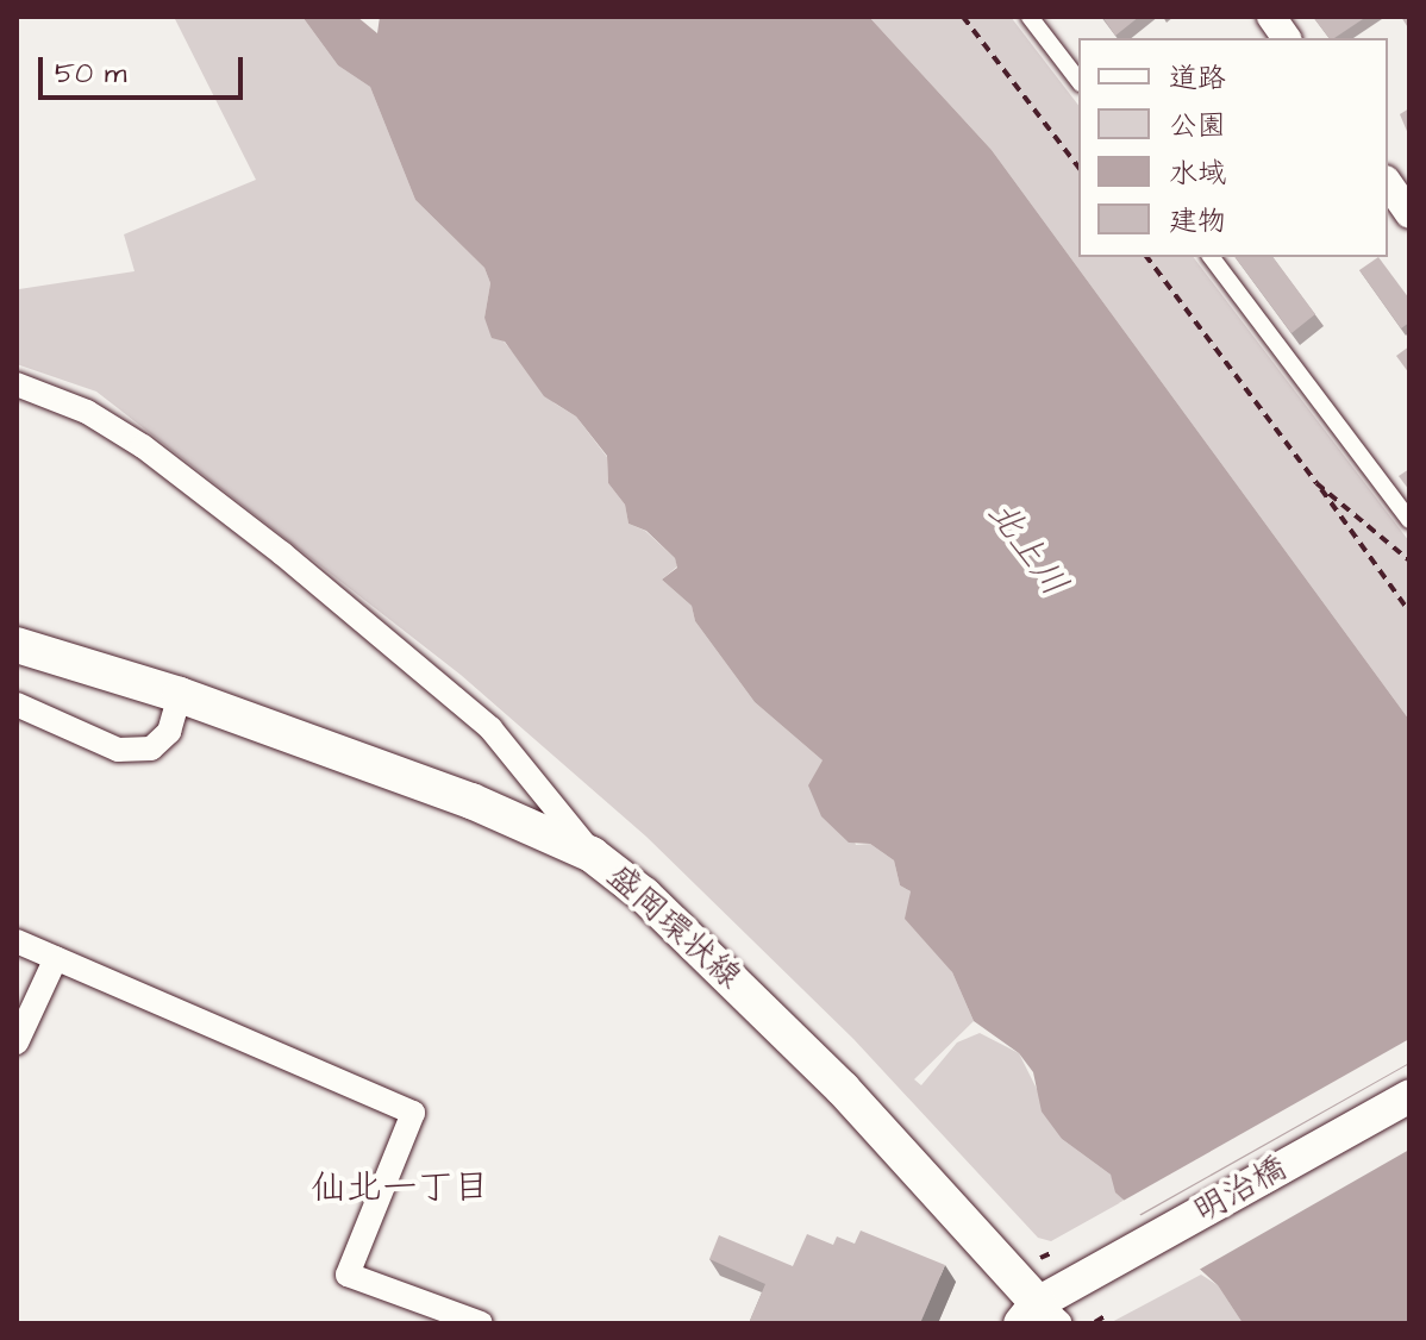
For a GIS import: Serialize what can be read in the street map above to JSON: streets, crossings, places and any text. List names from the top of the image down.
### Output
{
  "streets": {
    "main road": ["盛岡環状線", "明治橋"]
  },
  "crossings": [
    ["盛岡環状線", "明治橋"]
  ],
  "districts": ["仙北一丁目"],
  "water": ["北上川"],
  "legend": [
    "道路",
    "公園",
    "水域",
    "建物"
  ],
  "scale_bar": "50 m"
}
